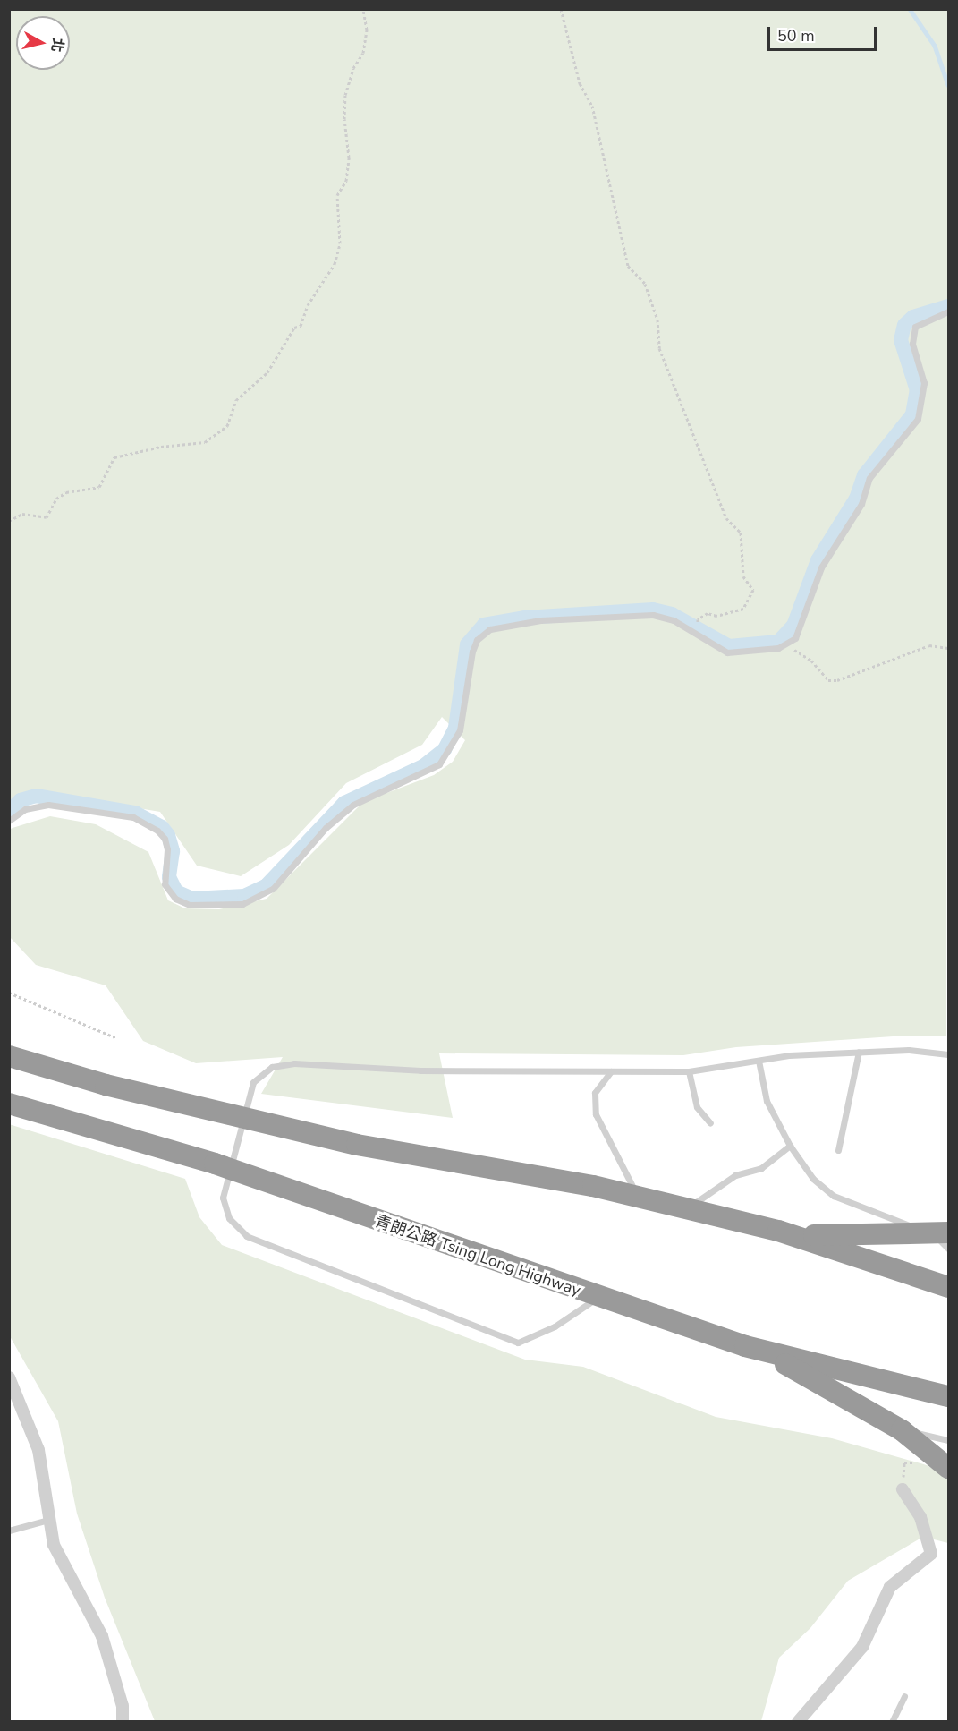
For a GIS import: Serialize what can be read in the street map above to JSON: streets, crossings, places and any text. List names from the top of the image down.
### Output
{
  "streets": {
    "highway": ["青朗公路 Tsing Long Highway"]
  },
  "scale_bar": "50 m",
  "north": "right"
}
